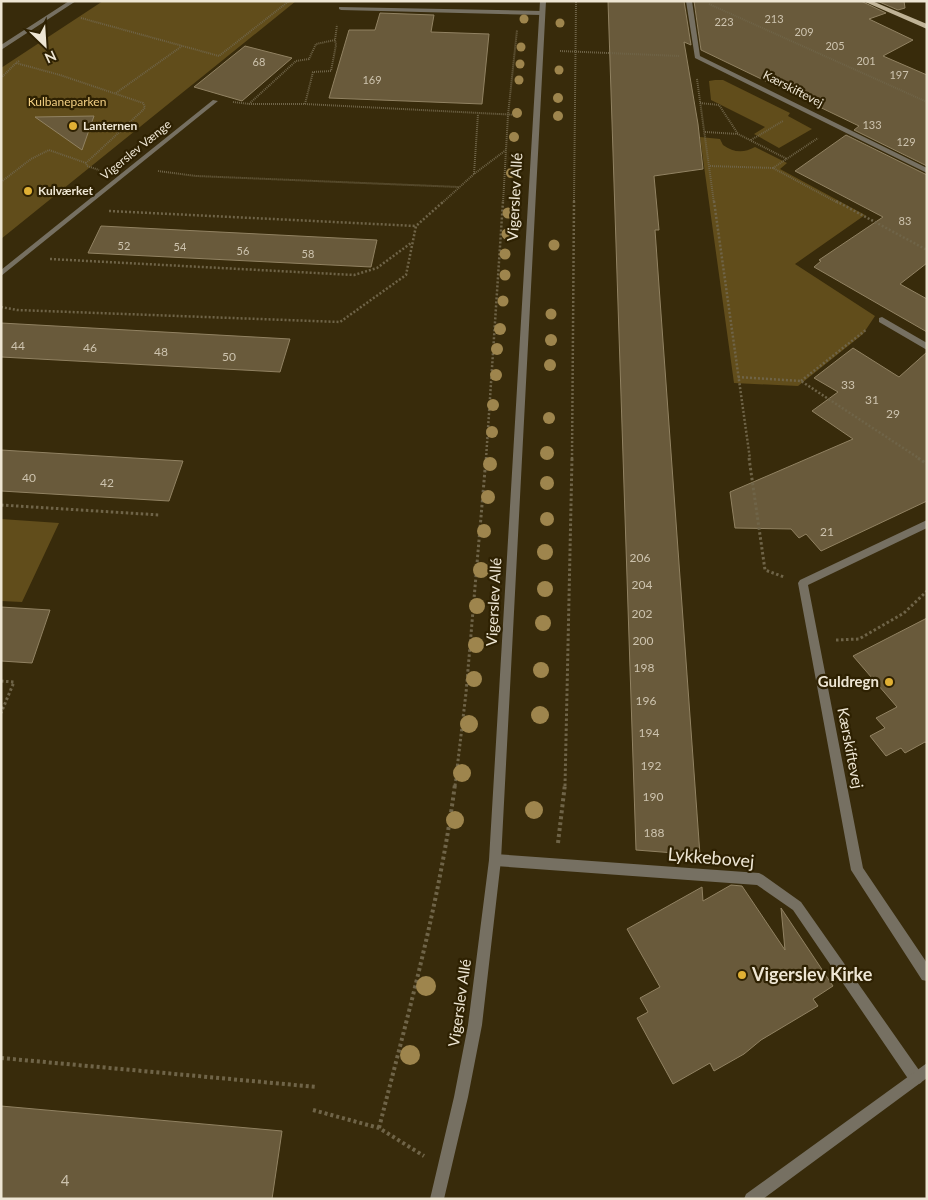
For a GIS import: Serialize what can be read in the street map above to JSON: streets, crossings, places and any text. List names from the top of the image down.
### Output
{
  "streets": {
    "street": [
      "Kærskiftevej",
      "Vigerslev Vænge",
      "Vigerslev Allé",
      "Lykkebovej"
    ]
  },
  "crossings": [
    ["Vigerslev Allé", "Lykkebovej"]
  ],
  "parks": ["Kulbaneparken"],
  "places": [
    "Lanternen",
    "Kulværket",
    "Guldregn",
    "Vigerslev Kirke"
  ],
  "house_numbers": [
    "213",
    "223",
    "209",
    "205",
    "201",
    "68",
    "197",
    "169",
    "133",
    "129",
    "83",
    "52",
    "54",
    "56",
    "58",
    "44",
    "46",
    "48",
    "50",
    "33",
    "31",
    "29",
    "40",
    "42",
    "21",
    "206",
    "204",
    "202",
    "200",
    "198",
    "196",
    "194",
    "192",
    "190",
    "188",
    "4"
  ],
  "north": "bottom right"
}
